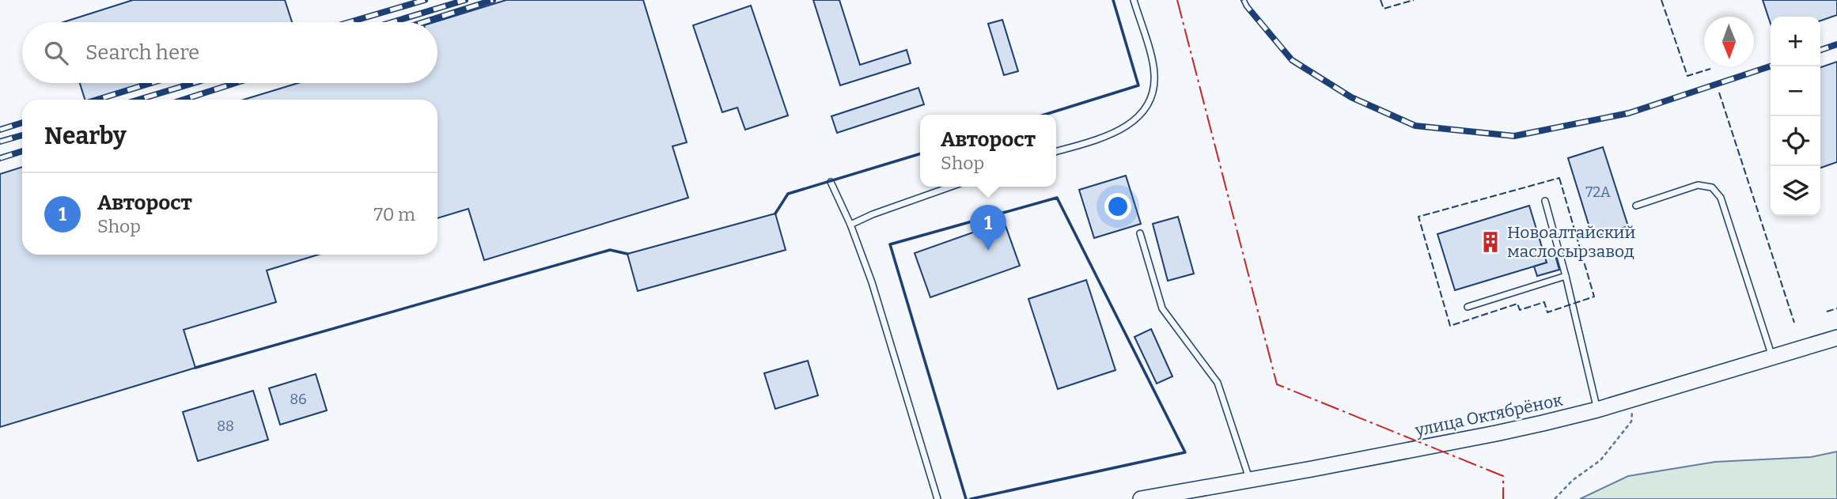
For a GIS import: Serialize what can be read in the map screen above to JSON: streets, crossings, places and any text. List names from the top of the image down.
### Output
{
  "streets": {
    "street": ["улица Октябрёнок"]
  },
  "places": {
    "building": ["Новоалтайский маслосырзавод"]
  },
  "house_numbers": ["72А", "86", "88"],
  "north": "bottom",
  "page": {
    "map_buttons": ["+", "−"],
    "search": "Search here",
    "heading": "Nearby",
    "popup": ["Авторост", "Shop"],
    "list": [
      {
        "mark": "1",
        "name": "Авторост",
        "note": "Shop",
        "value": "70 m"
      }
    ],
    "pins": "1"
  }
}
